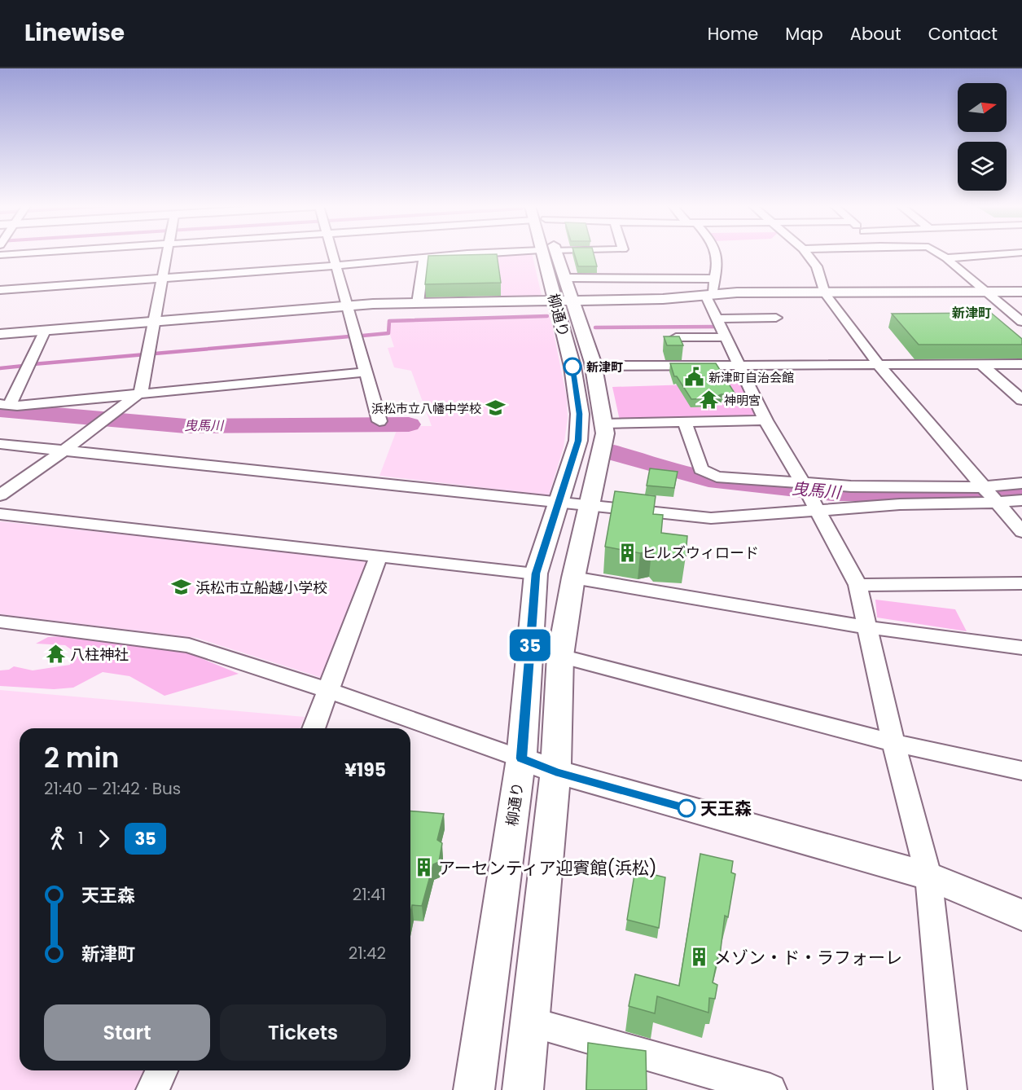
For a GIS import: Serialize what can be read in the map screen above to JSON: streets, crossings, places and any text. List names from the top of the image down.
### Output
{
  "streets": {
    "street": ["柳通り"]
  },
  "districts": ["新津町"],
  "water": ["曳馬川"],
  "places": {
    "other": ["新津町", "天王森"],
    "public building": ["新津町自治会館"],
    "temple": ["神明宮", "八柱神社"],
    "school or university": ["浜松市立八幡中学校", "浜松市立船越小学校"],
    "building": ["ヒルズウィロード", "アーセンティア迎賓館(浜松)", "メゾン・ド・ラフォーレ"]
  },
  "lines": ["bus line 35"],
  "north": "right",
  "page": {
    "header": "Linewise",
    "nav": [
      "Home",
      "Map",
      "About",
      "Contact"
    ],
    "on_map": "35",
    "heading": ["2 min", "21:40 – 21:42 · Bus", "¥195"],
    "legs": ["1", "35"],
    "list": [
      {
        "name": "天王森",
        "value": "21:41"
      },
      {
        "name": "新津町",
        "value": "21:42"
      }
    ],
    "buttons": ["Start", "Tickets"]
  }
}
